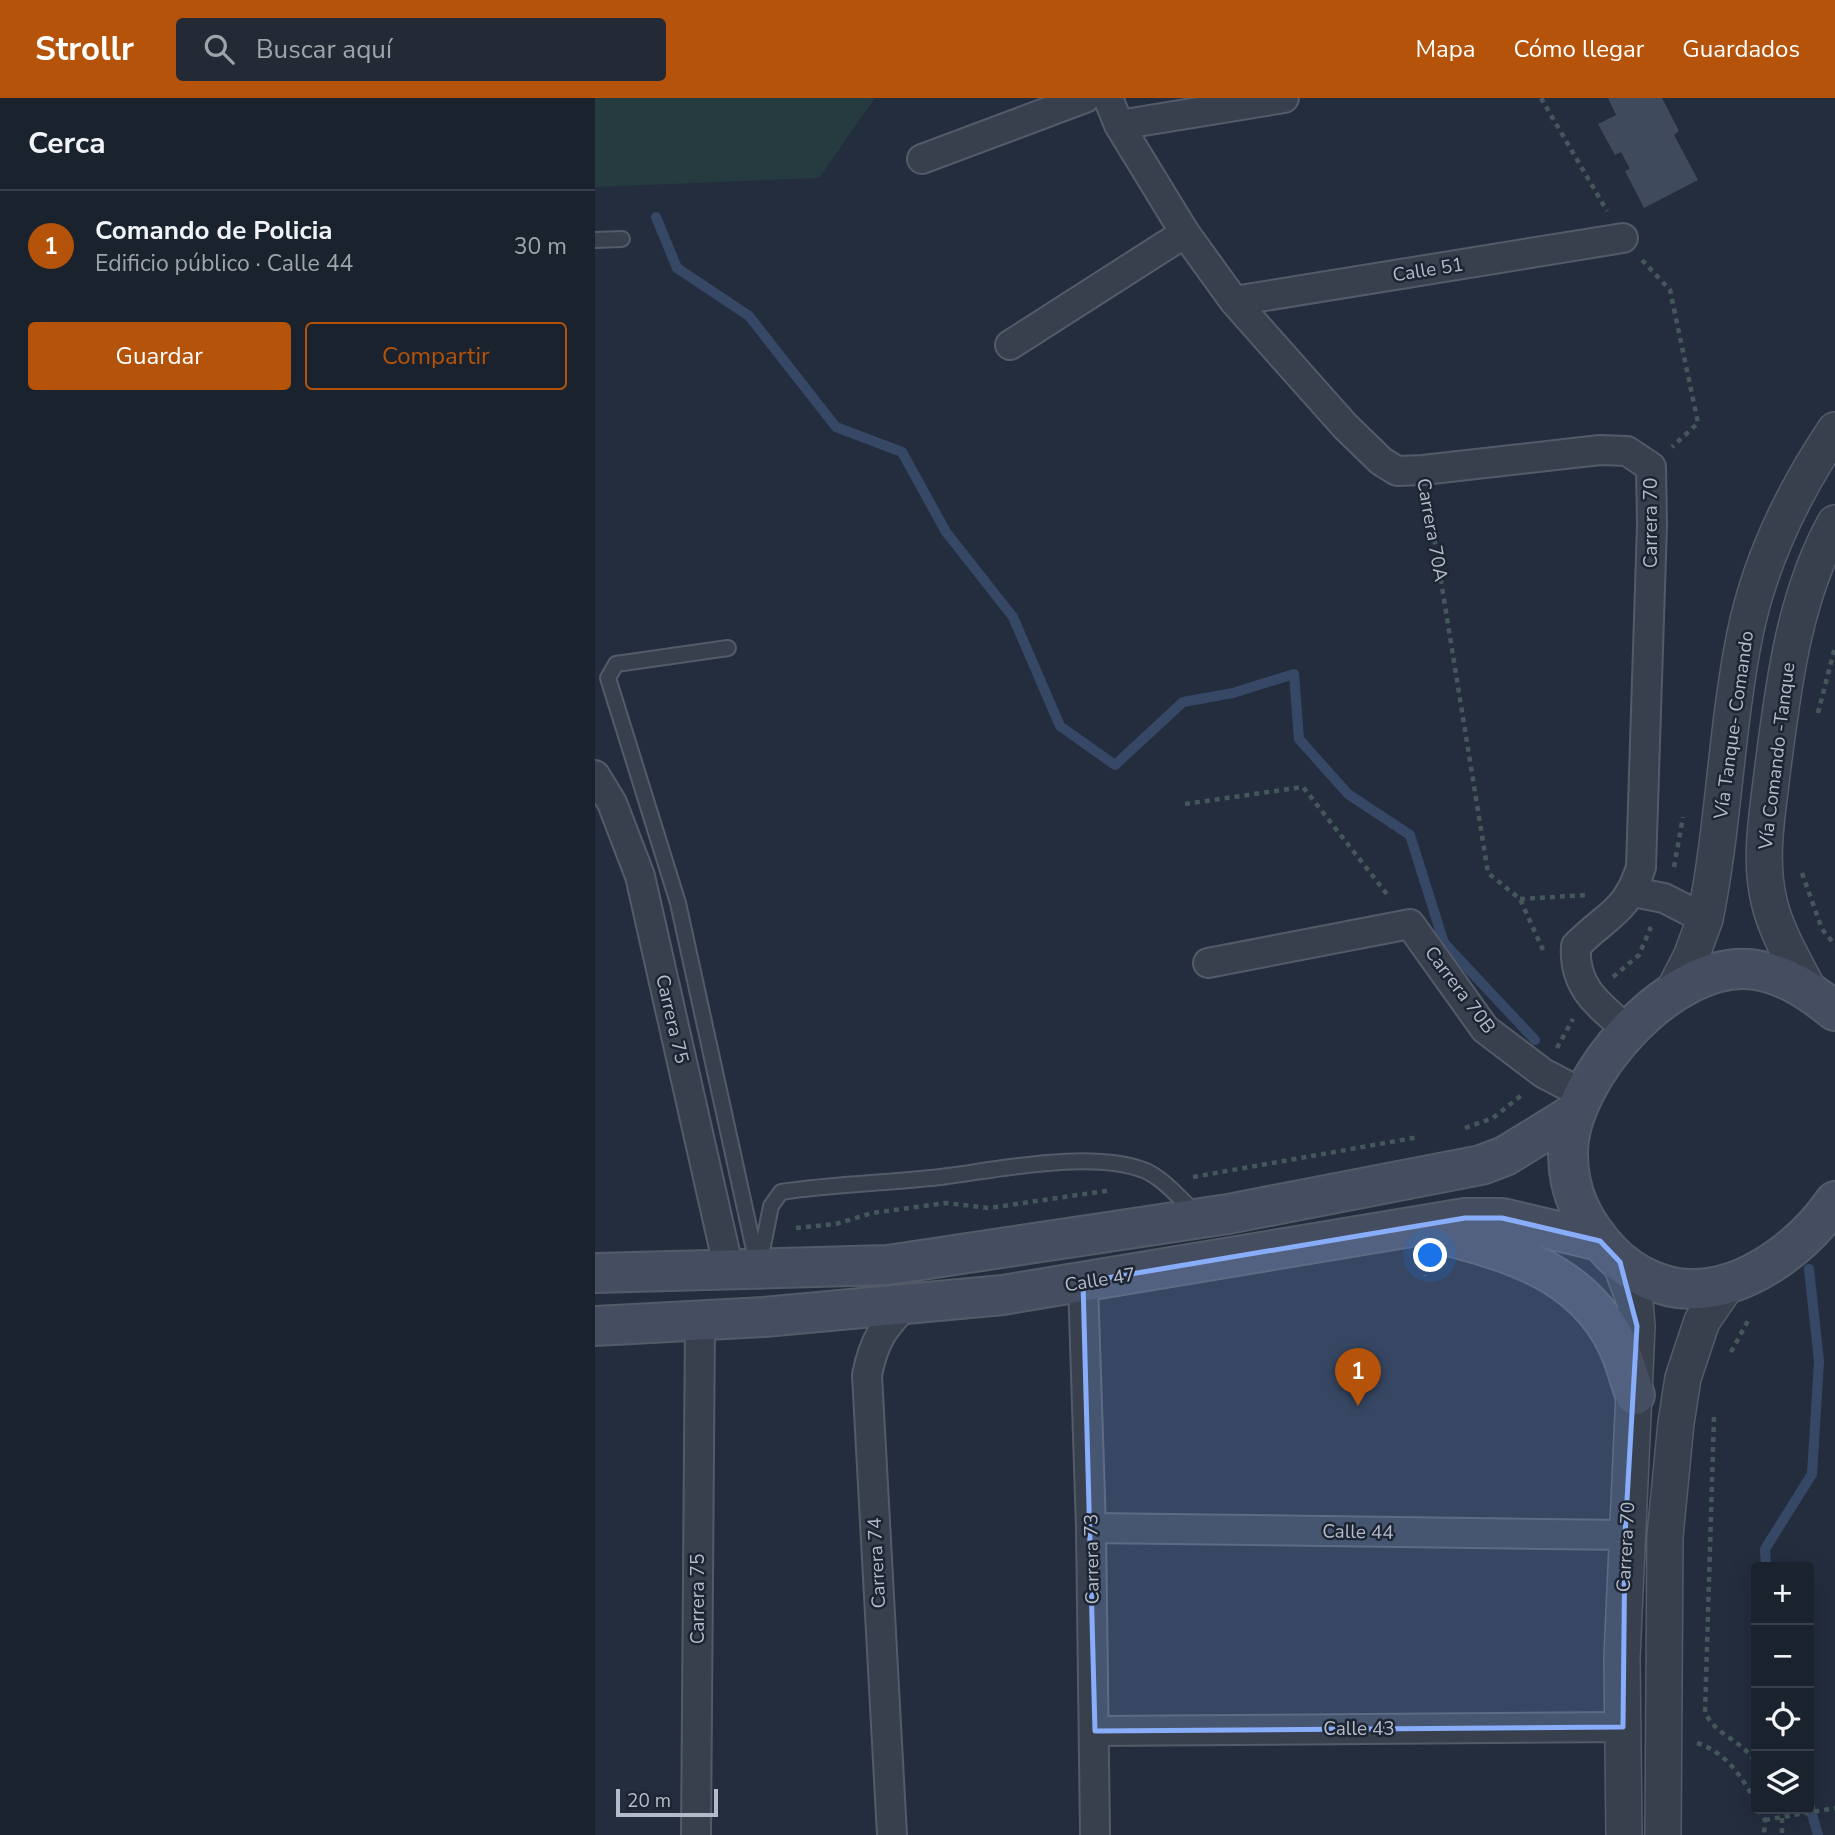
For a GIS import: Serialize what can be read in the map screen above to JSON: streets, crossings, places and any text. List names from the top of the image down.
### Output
{
  "streets": {
    "main road": ["Calle 47"],
    "street": [
      "Calle 51",
      "Carrera 70",
      "Carrera 70A",
      "Vía Tanque- Comando",
      "Vía Comando -Tanque",
      "Carrera 70B",
      "Carrera 75",
      "Calle 44",
      "Carrera 73",
      "Carrera 74",
      "Calle 43"
    ]
  },
  "crossings": [
    ["Calle 51", "Carrera 70"],
    ["Calle 51", "Carrera 70A"],
    ["Carrera 70", "Calle 47"],
    ["Carrera 70", "Calle 44"],
    ["Carrera 70", "Calle 43"],
    ["Carrera 75", "Calle 47"],
    ["Calle 47", "Carrera 73"],
    ["Calle 47", "Carrera 74"],
    ["Calle 44", "Carrera 73"],
    ["Carrera 73", "Calle 43"]
  ],
  "scale_bar": "20 m",
  "page": {
    "header": "Strollr",
    "search": "Buscar aquí",
    "nav": ["Mapa", "Cómo llegar", "Guardados"],
    "heading": "Cerca",
    "list": [
      {
        "mark": "1",
        "name": "Comando de Policia",
        "note": "Edificio público · Calle 44",
        "value": "30 m"
      }
    ],
    "buttons": ["Guardar", "Compartir"],
    "pins": "1",
    "map_buttons": ["+", "−"],
    "scale": "20 m"
  }
}
